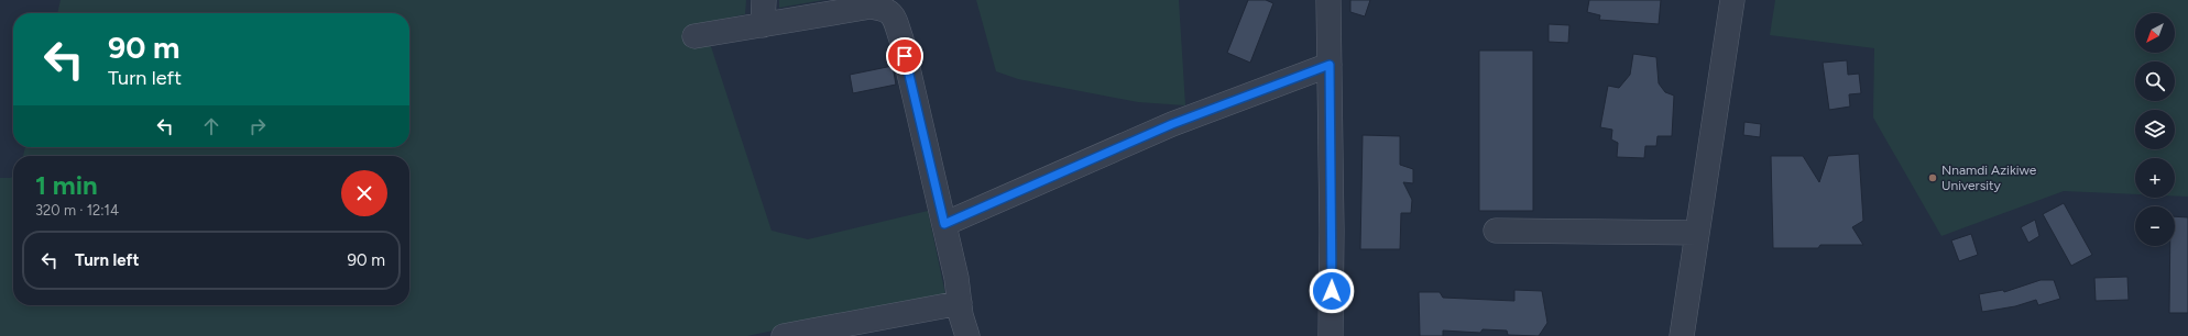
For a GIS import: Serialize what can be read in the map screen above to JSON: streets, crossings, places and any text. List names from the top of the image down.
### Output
{
  "places": ["Nnamdi Azikiwe University"],
  "north": "bottom left",
  "page": {
    "map_buttons": ["+", "−"],
    "turn": ["90 m", "Turn left"],
    "heading": ["1 min", "320 m · 12:14"],
    "list": [
      {
        "name": "Turn left",
        "value": "90 m"
      }
    ]
  }
}
